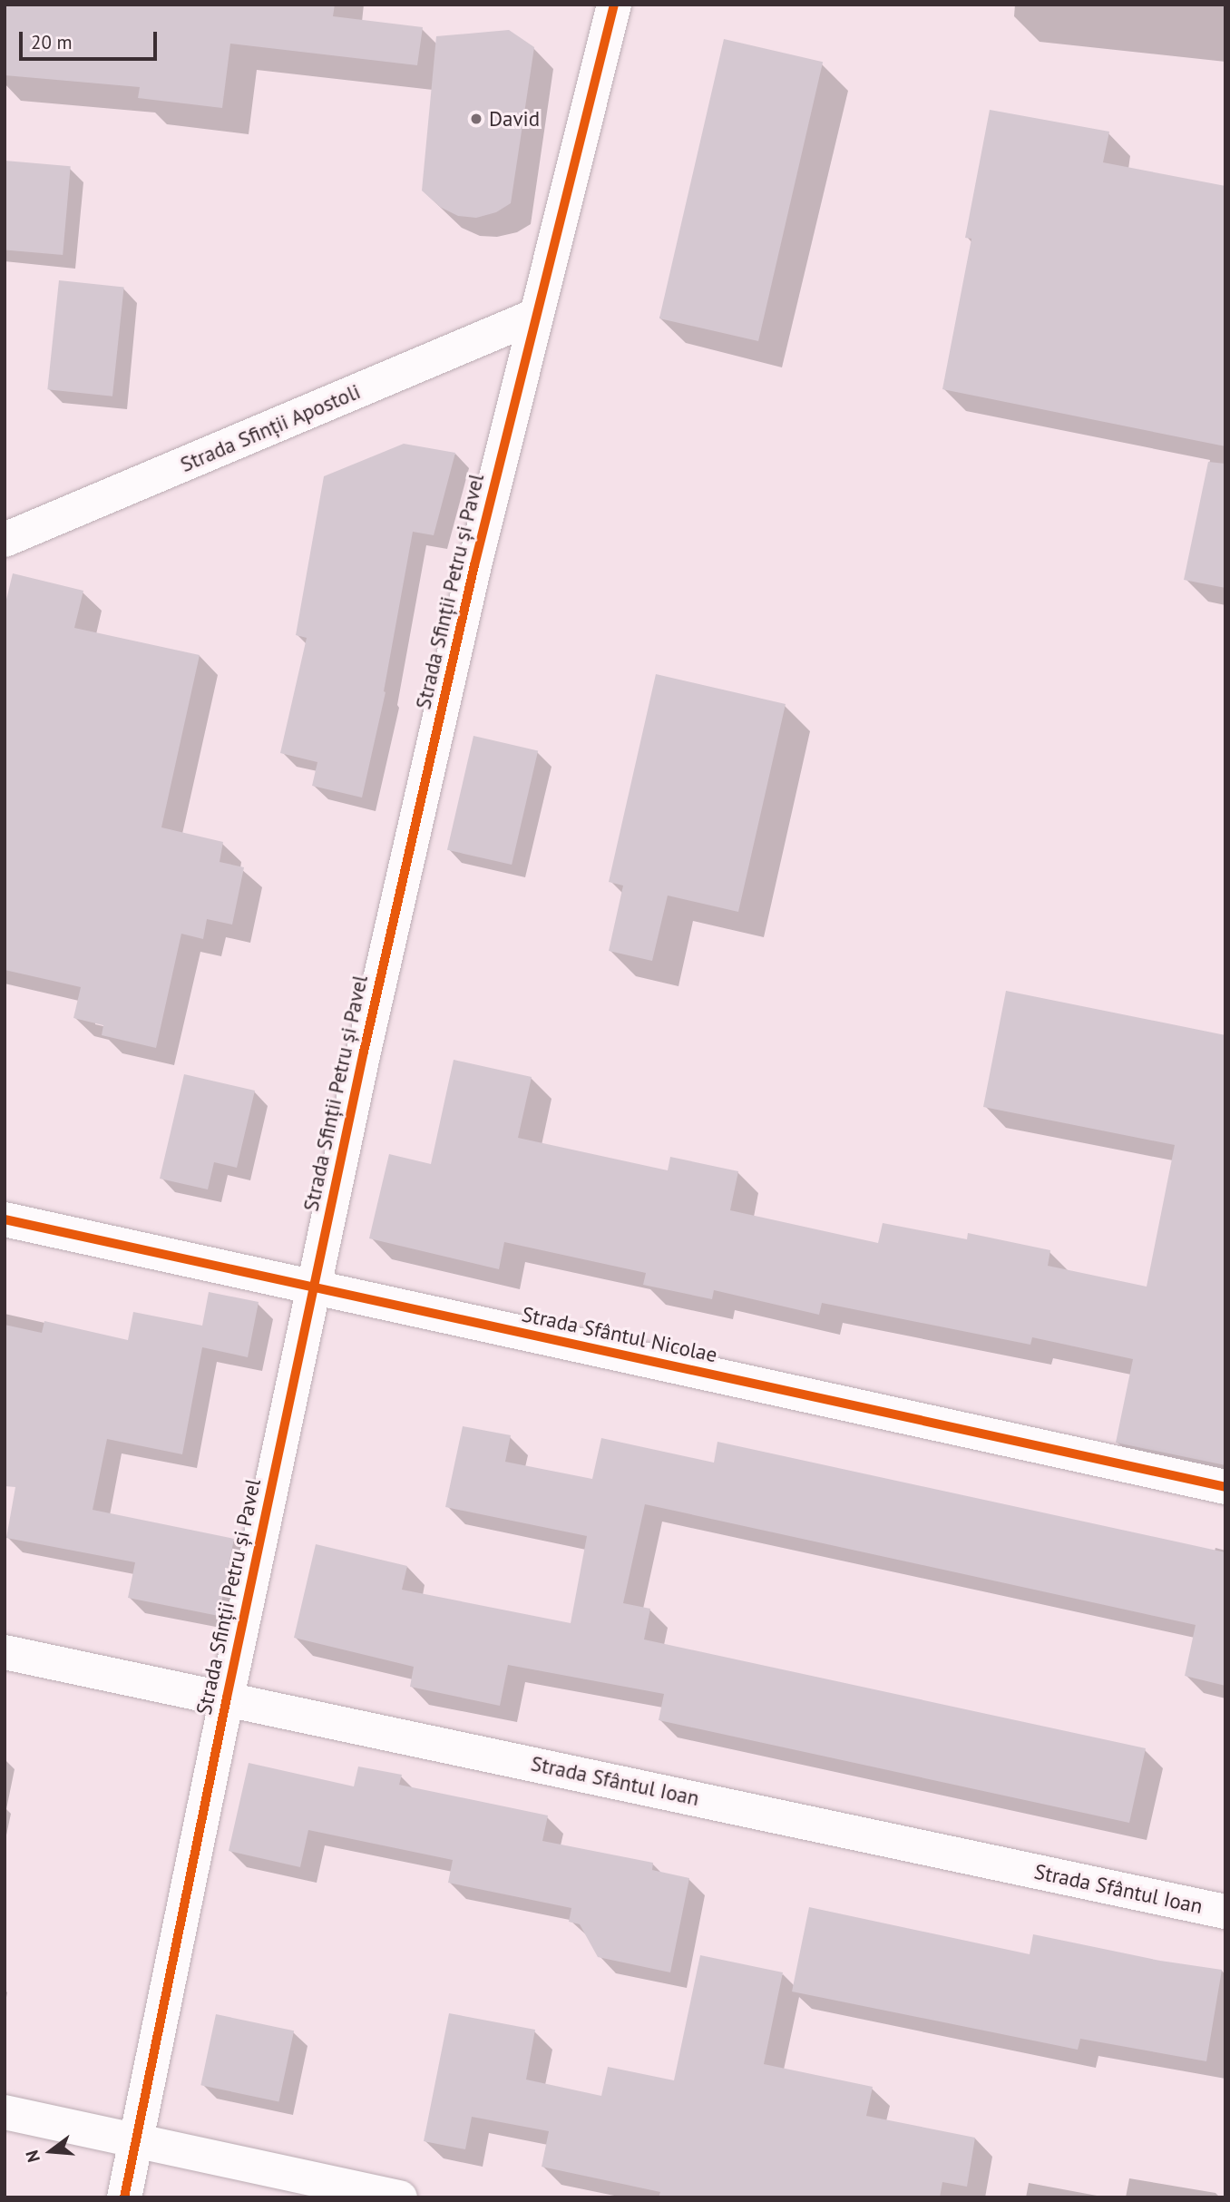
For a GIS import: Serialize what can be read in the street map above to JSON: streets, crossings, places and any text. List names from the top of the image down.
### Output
{
  "streets": {
    "street": [
      "Strada Sfinții Apostoli",
      "Strada Sfinții Petru și Pavel",
      "Strada Sfântul Nicolae",
      "Strada Sfântul Ioan"
    ]
  },
  "crossings": [
    ["Strada Sfinții Apostoli", "Strada Sfinții Petru și Pavel"],
    ["Strada Sfinții Petru și Pavel", "Strada Sfântul Nicolae"],
    ["Strada Sfinții Petru și Pavel", "Strada Sfântul Ioan"]
  ],
  "places": ["David"],
  "scale_bar": "20 m",
  "north": "left"
}
